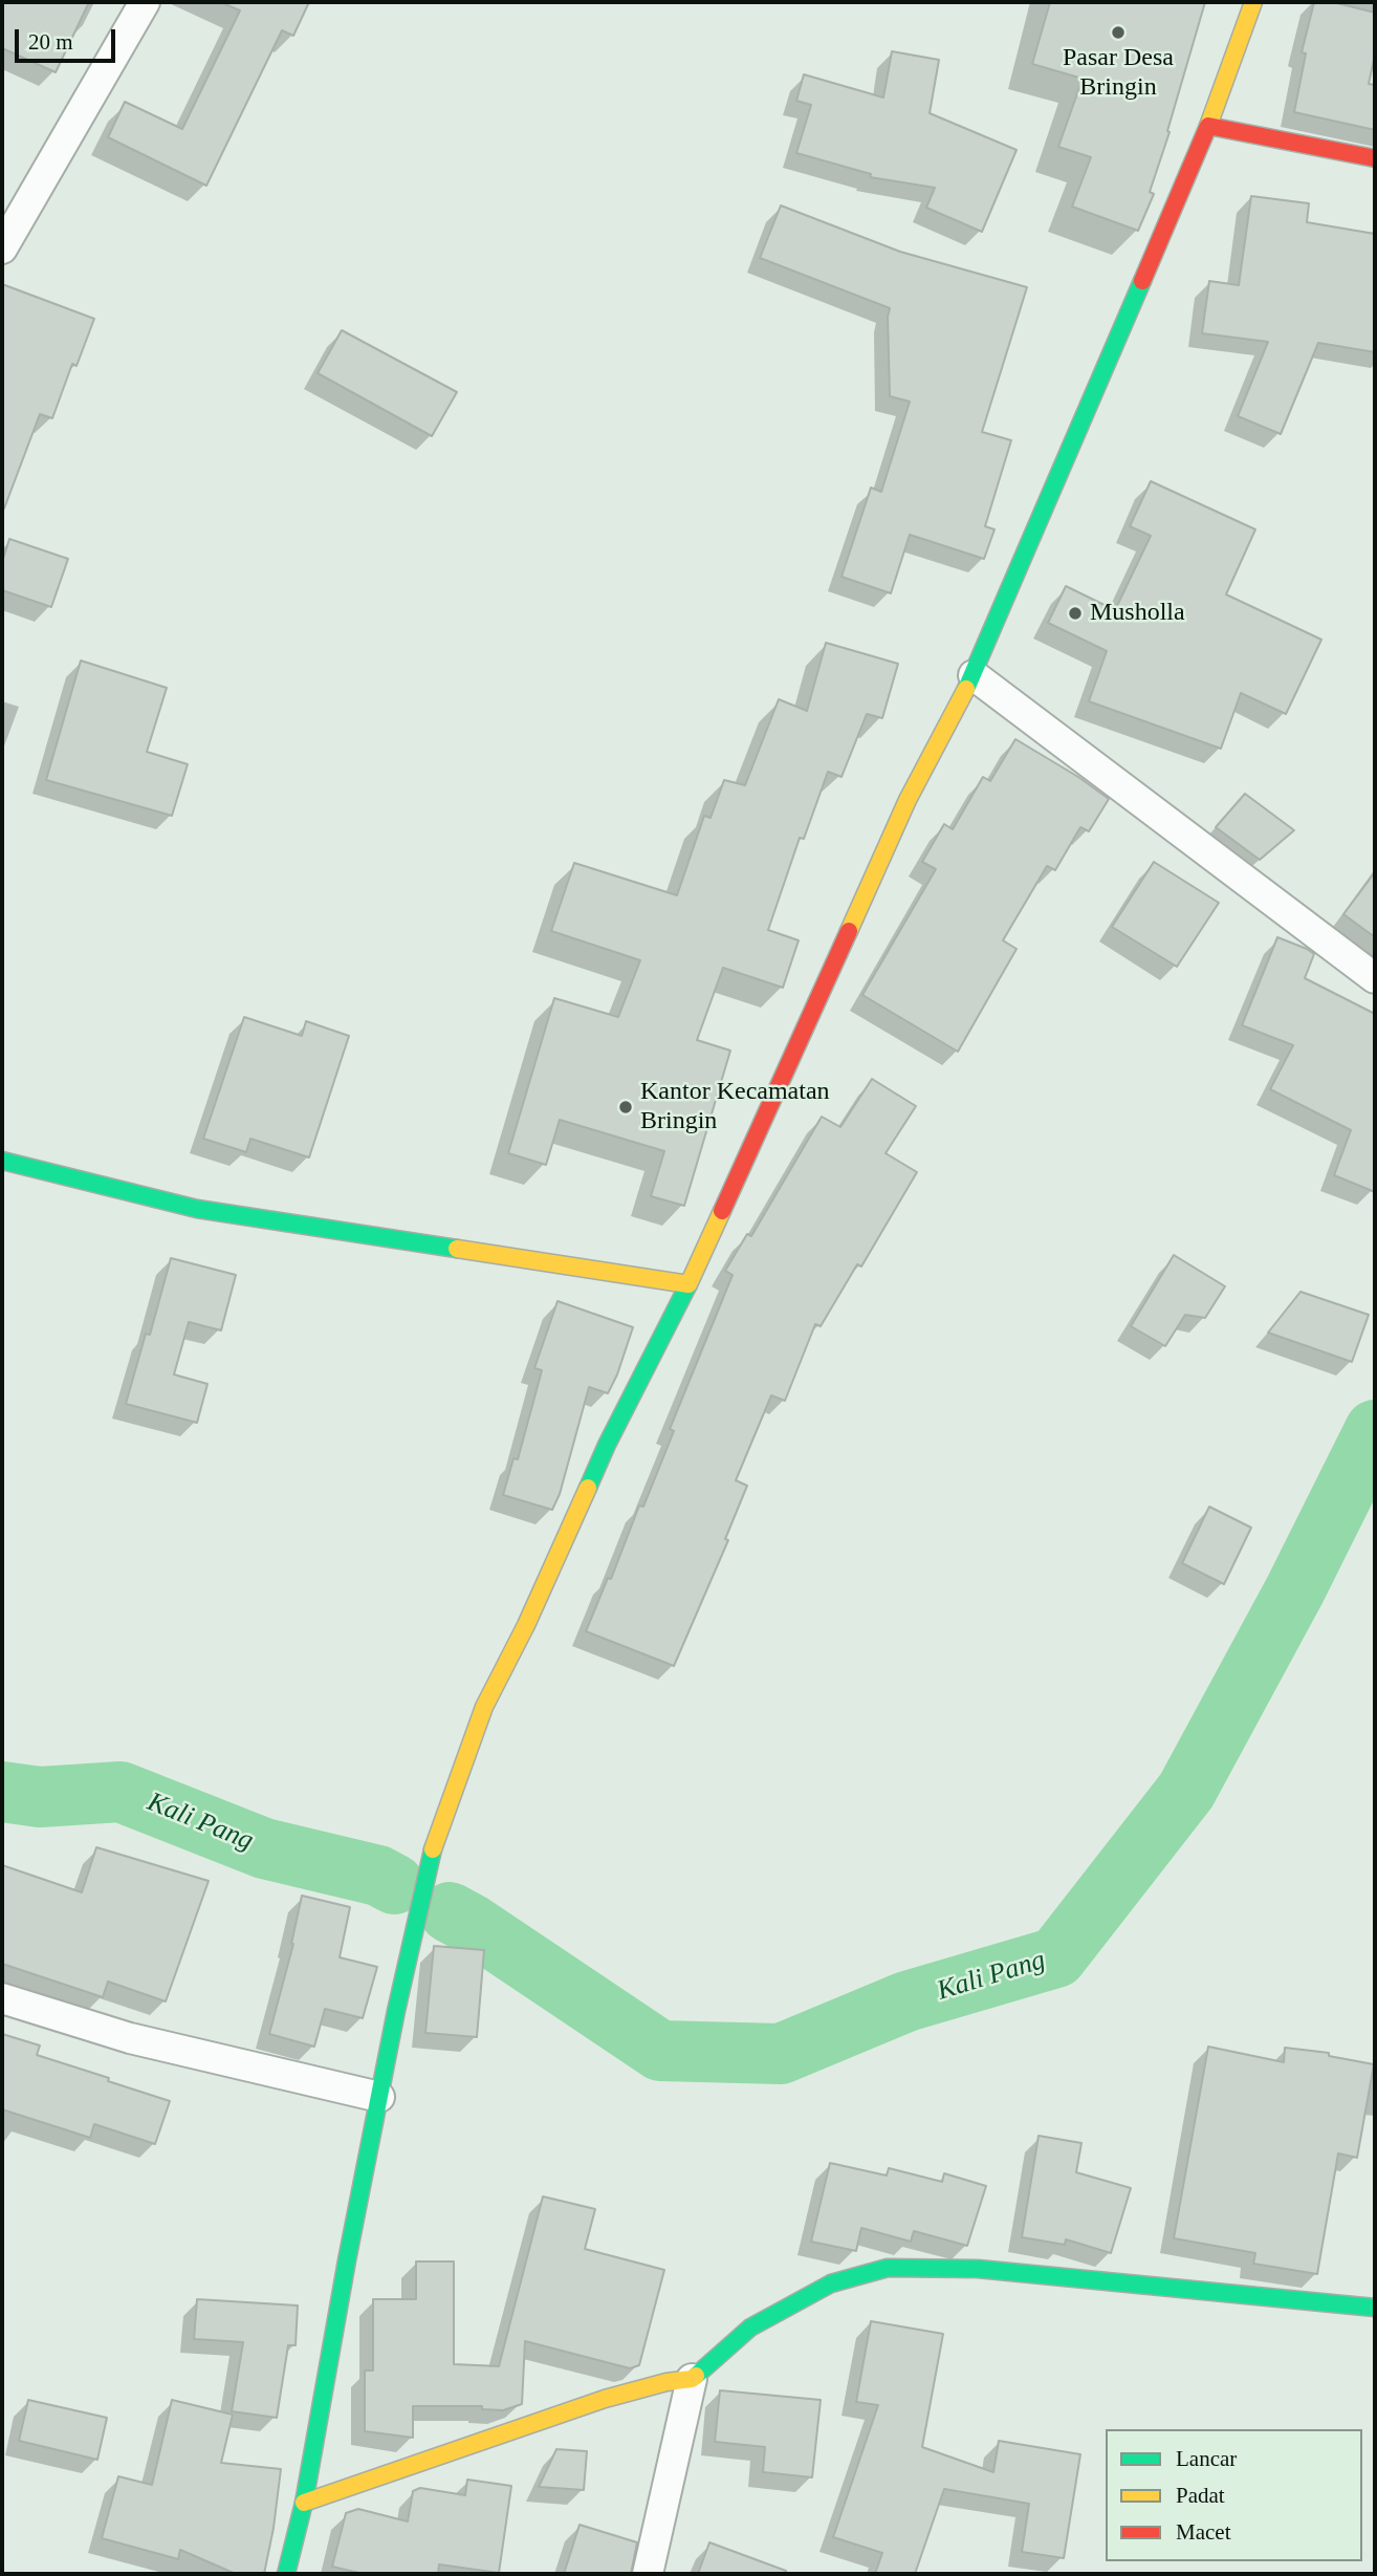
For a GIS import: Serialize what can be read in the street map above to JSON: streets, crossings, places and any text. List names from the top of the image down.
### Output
{
  "water": ["Kali Pang"],
  "places": ["Pasar Desa Bringin", "Musholla", "Kantor Kecamatan Bringin"],
  "legend": ["Lancar", "Padat", "Macet"],
  "scale_bar": "20 m"
}
